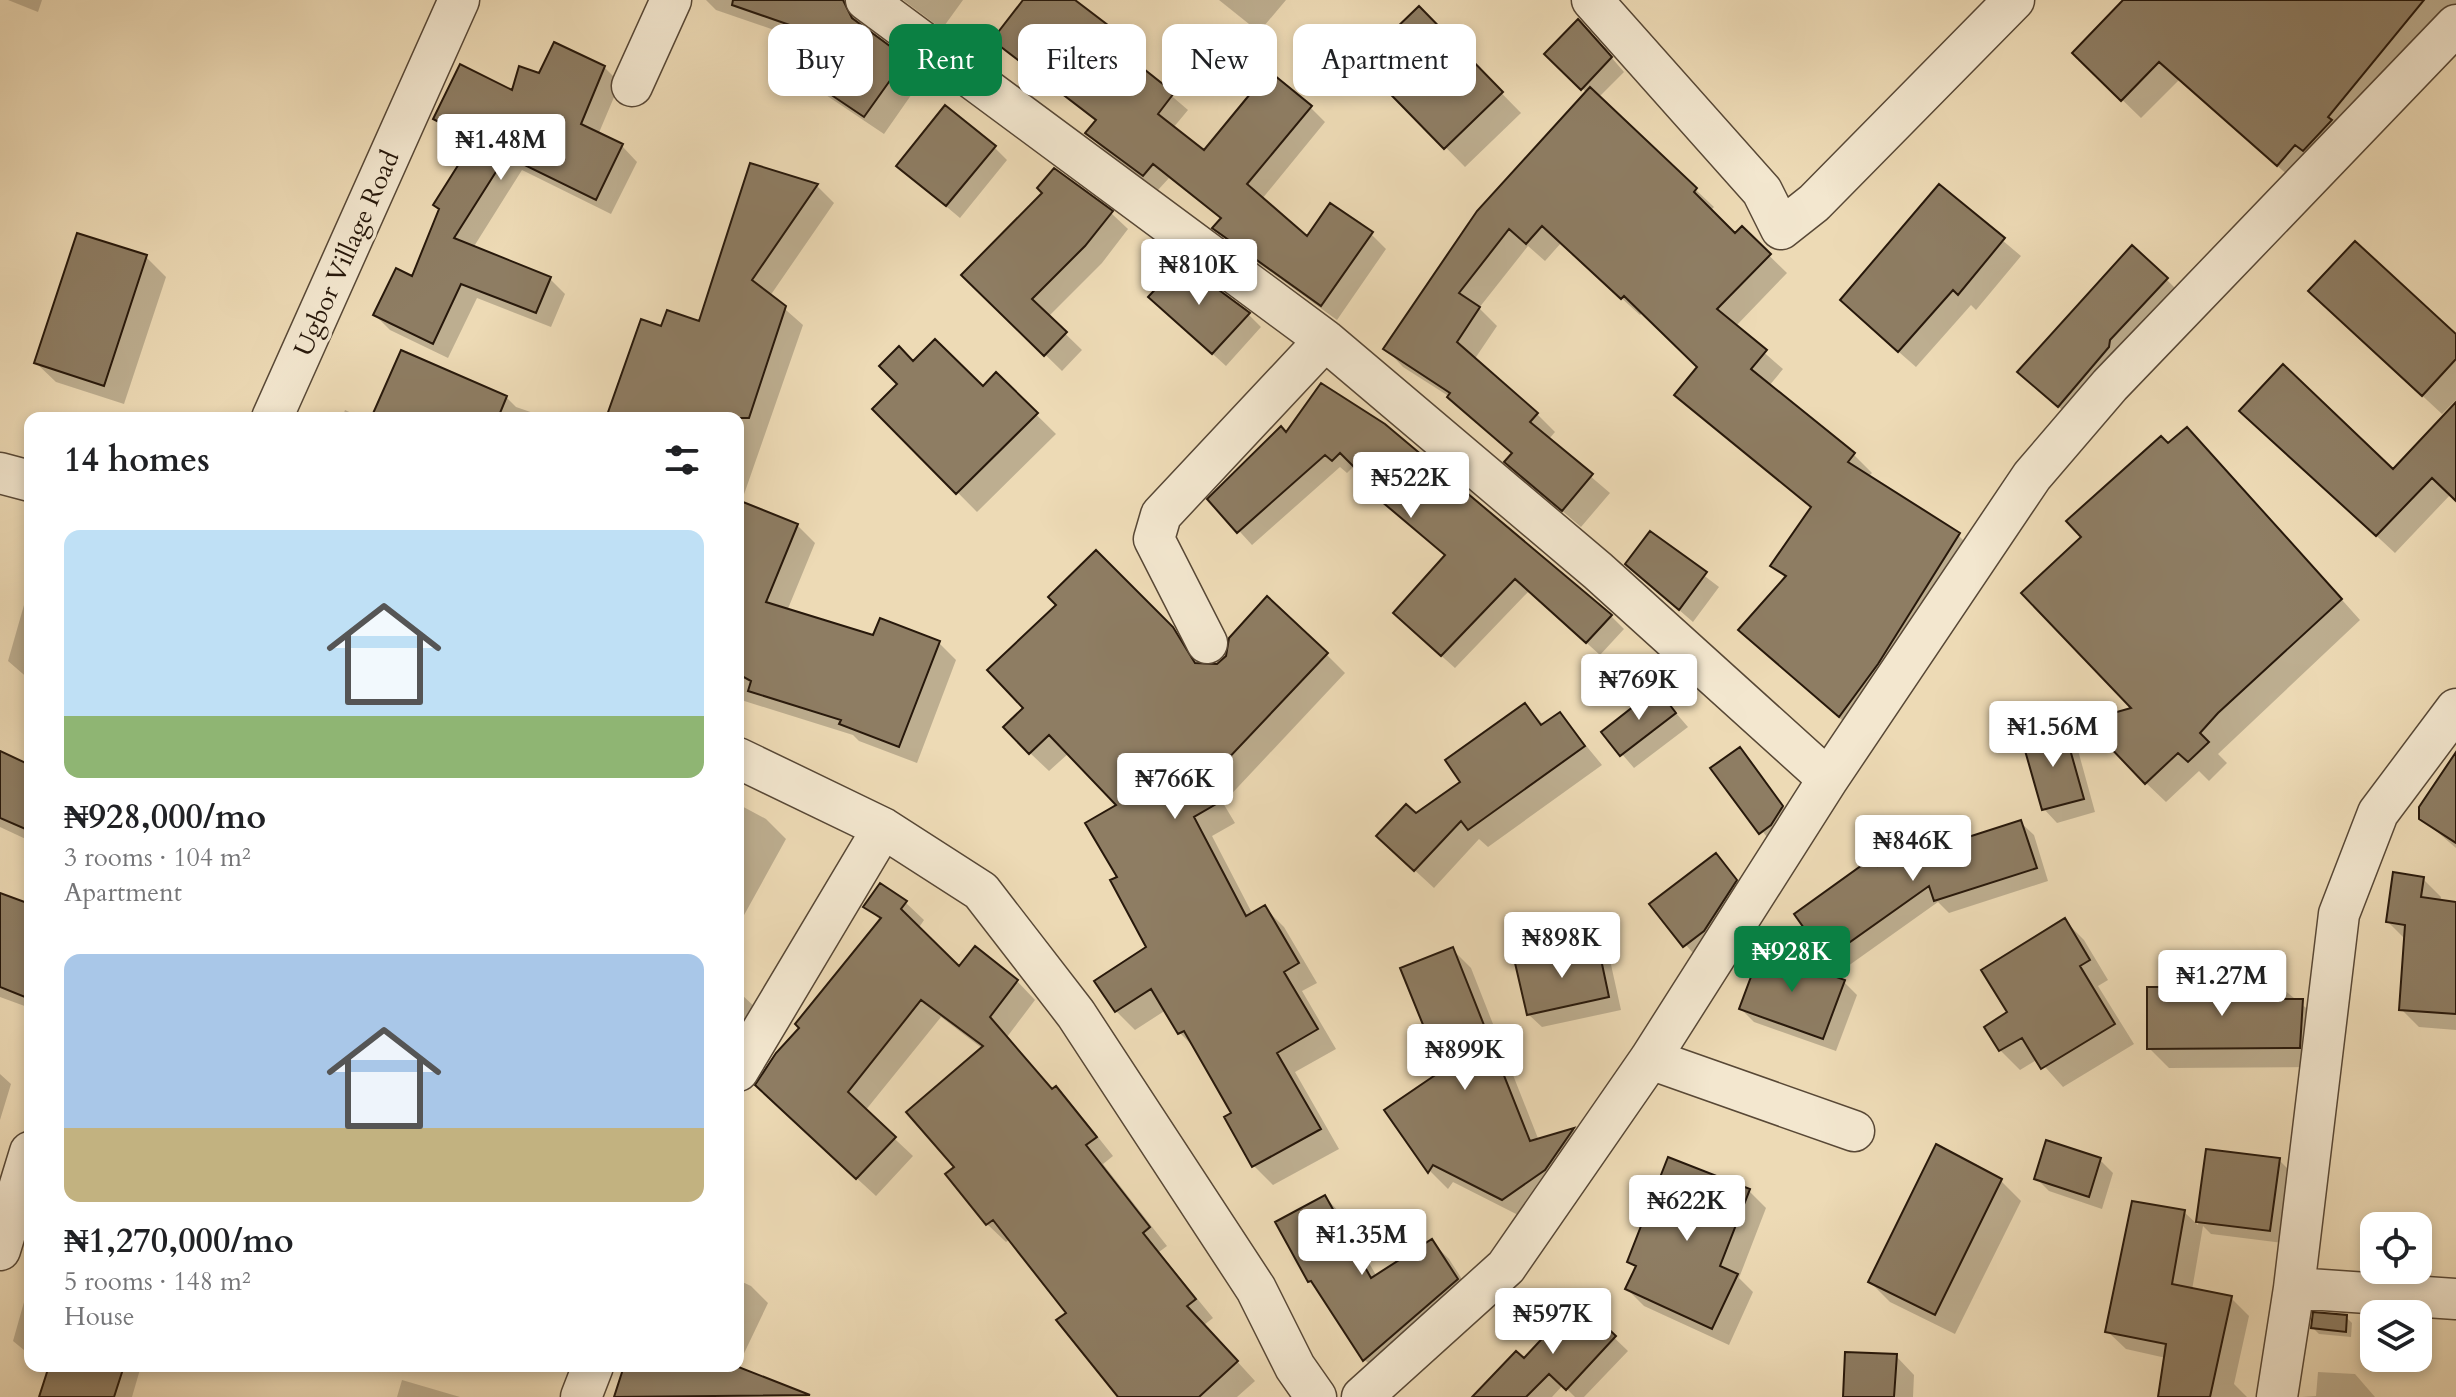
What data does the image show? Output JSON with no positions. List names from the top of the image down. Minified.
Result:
{"streets":{"street":["Ugbor Village Road"]},"page":{"chip":["Buy","Rent","Filters","New","Apartment"],"price":["₦1.48M","₦810K","₦522K","₦769K","₦1.56M","₦766K","₦846K","₦898K","₦928K","₦1.27M","₦899K","₦622K","₦1.35M","₦597K"],"heading":"14 homes","list":[{"name":"₦928,000/mo","note":"3 rooms · 104 m² · Apartment"},{"name":"₦1,270,000/mo","note":"5 rooms · 148 m² · House"}]}}
